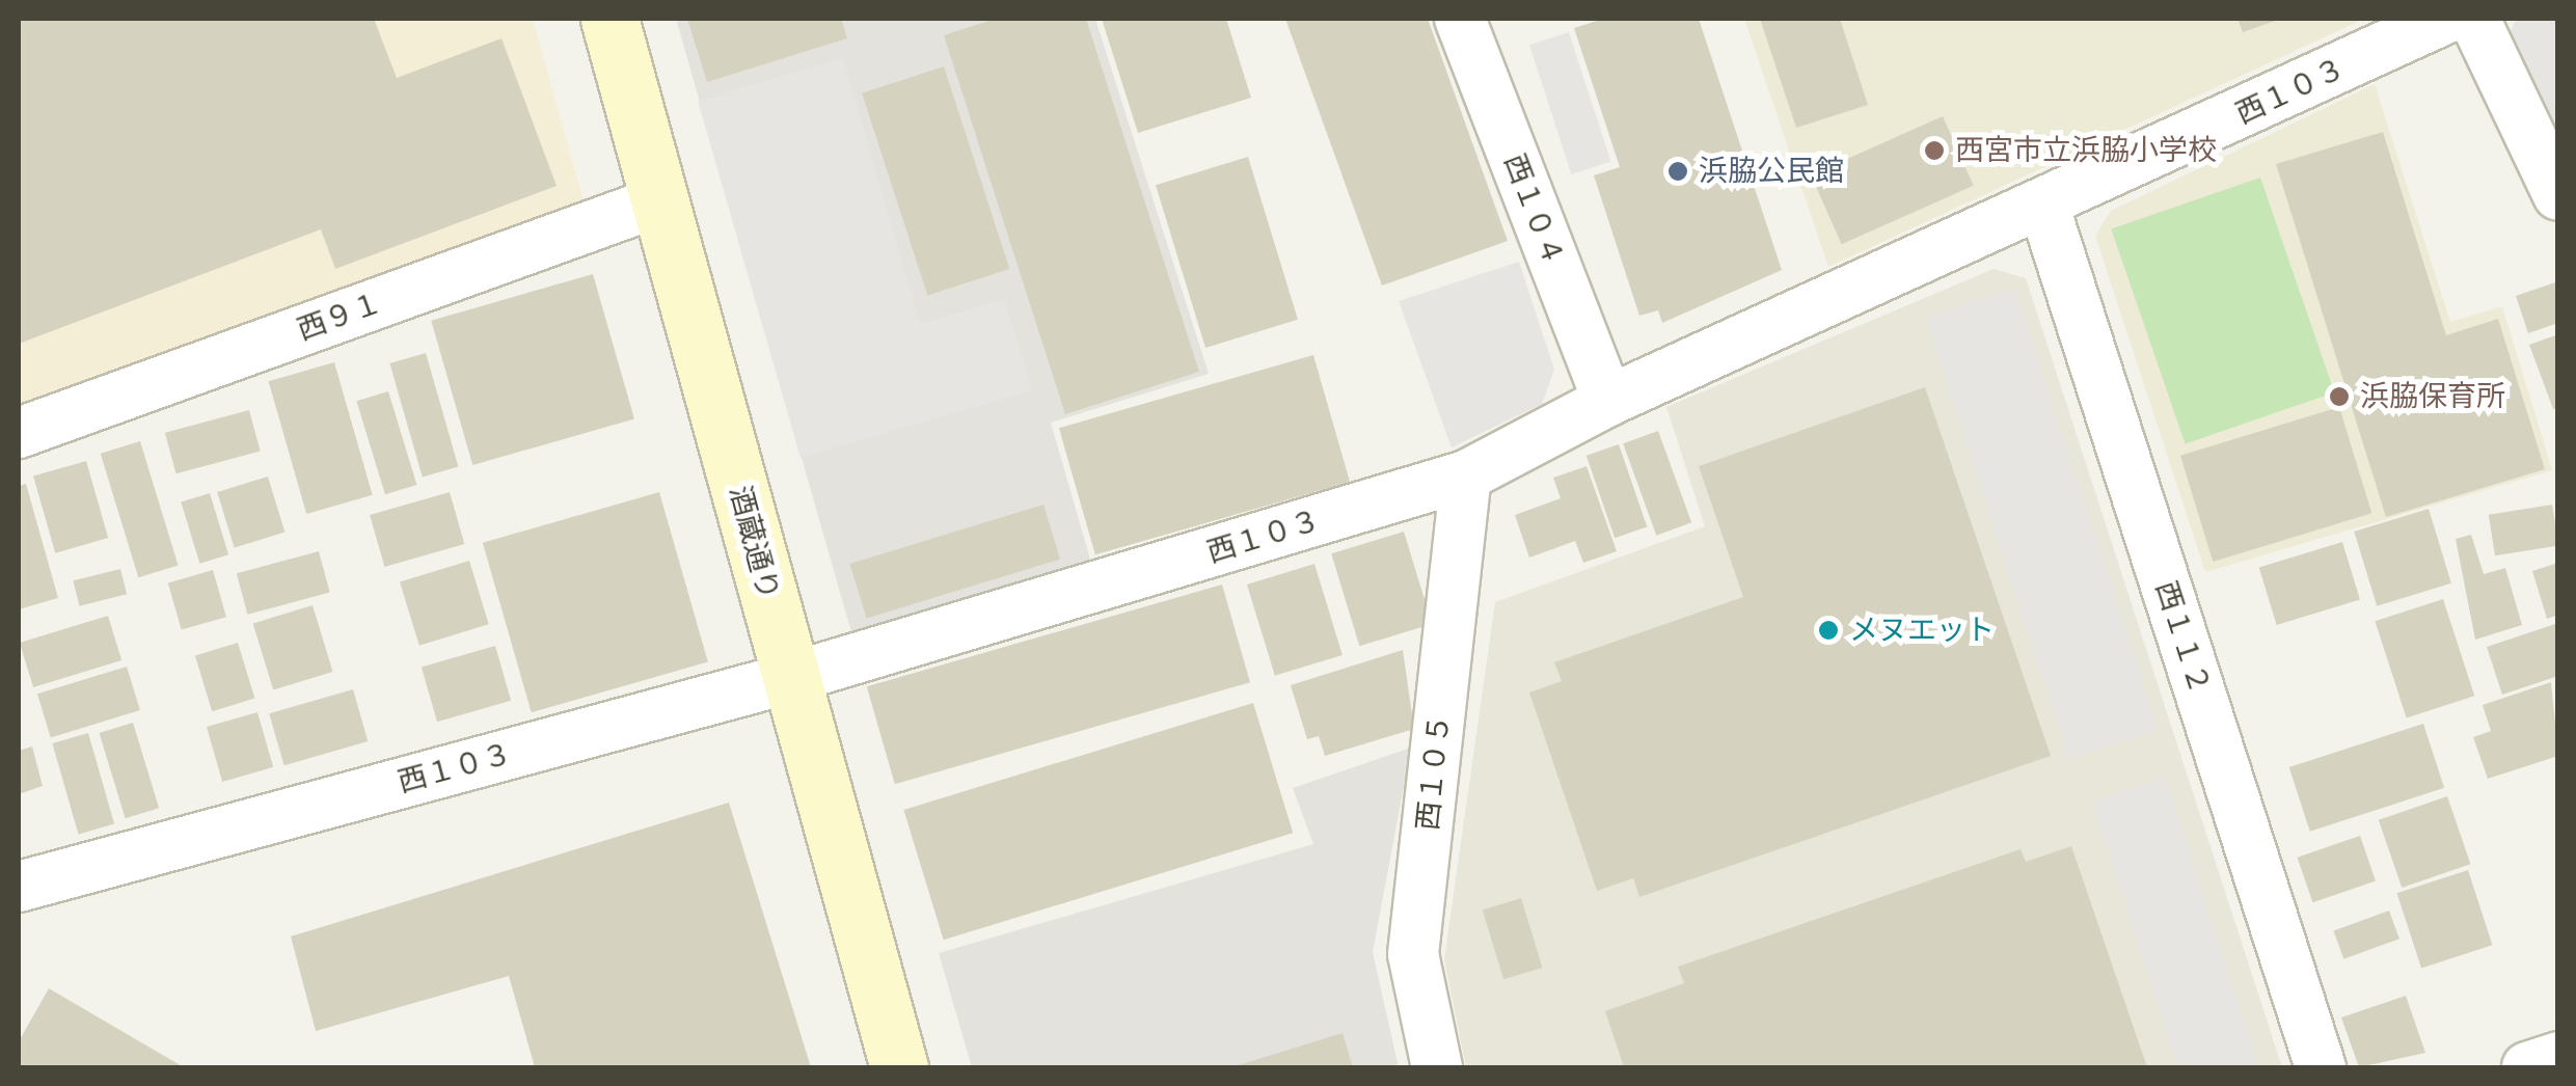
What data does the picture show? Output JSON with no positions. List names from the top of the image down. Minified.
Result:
{"streets":{"street":["西１０３","西１０４","西９１","酒蔵通り","西１１２","西１０５"]},"crossings":[["西１０３","西１０４"],["西１０３","酒蔵通り"],["西１０３","西１１２"],["西１０３","西１０５"],["西９１","酒蔵通り"]],"places":["西宮市立浜脇小学校","浜脇公民館","浜脇保育所","メヌエット"]}
